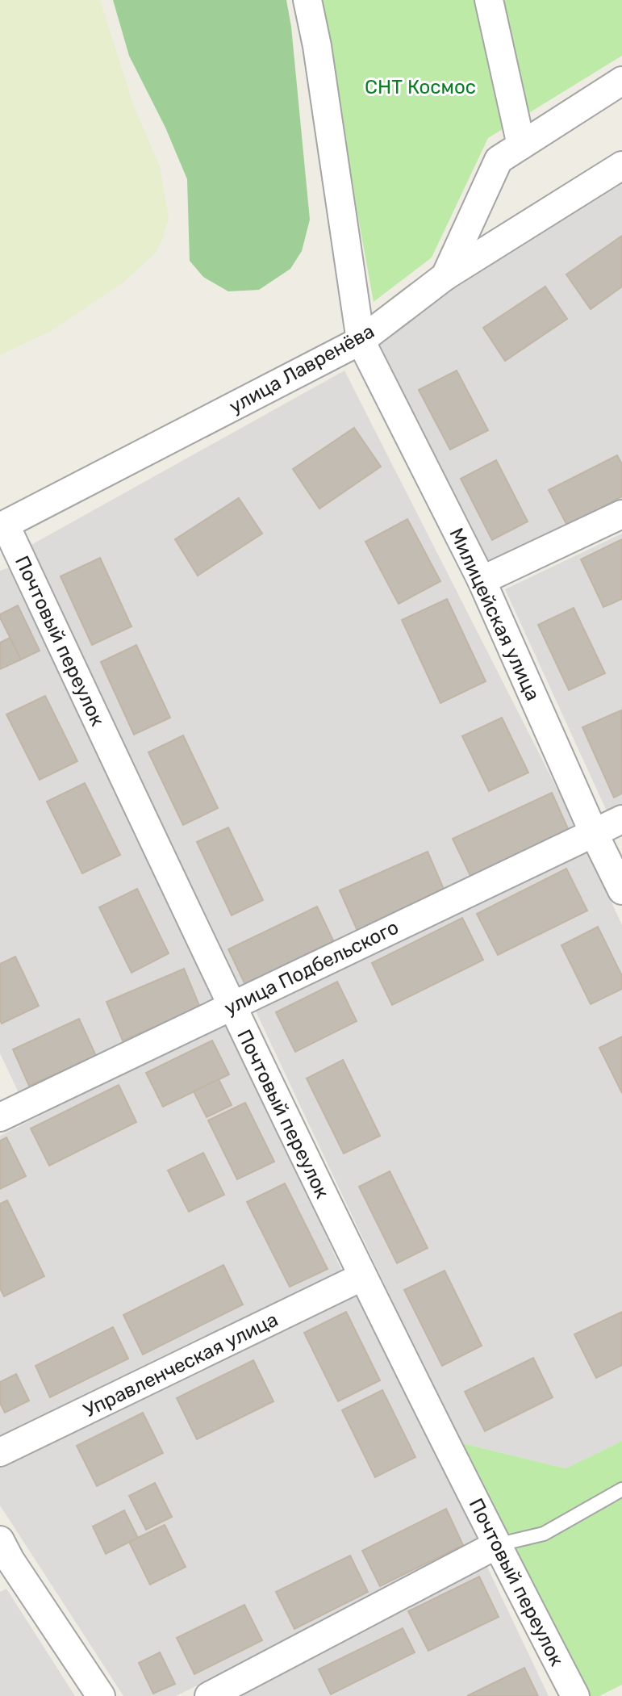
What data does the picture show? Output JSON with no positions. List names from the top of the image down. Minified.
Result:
{"streets":{"street":["улица Лавренёва","Милицейская улица","Почтовый переулок","улица Подбельского","Управленческая улица"]},"crossings":[["улица Лавренёва","Милицейская улица"],["улица Лавренёва","Почтовый переулок"],["Милицейская улица","улица Подбельского"],["Почтовый переулок","улица Подбельского"],["Почтовый переулок","Управленческая улица"]],"parks":["СНТ Космос"]}
